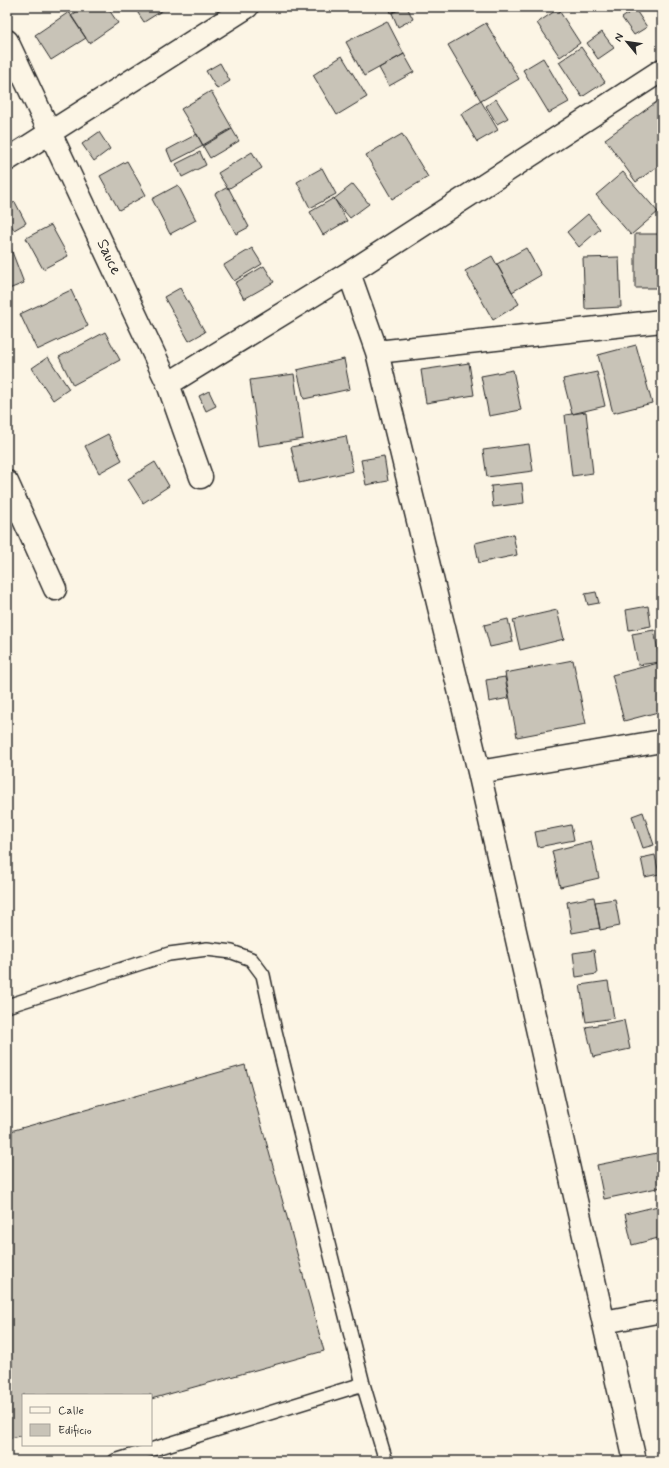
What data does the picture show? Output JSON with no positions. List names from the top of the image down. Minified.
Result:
{"streets":{"street":["Sauce"]},"legend":["Calle","Edificio"],"north":"top left"}
